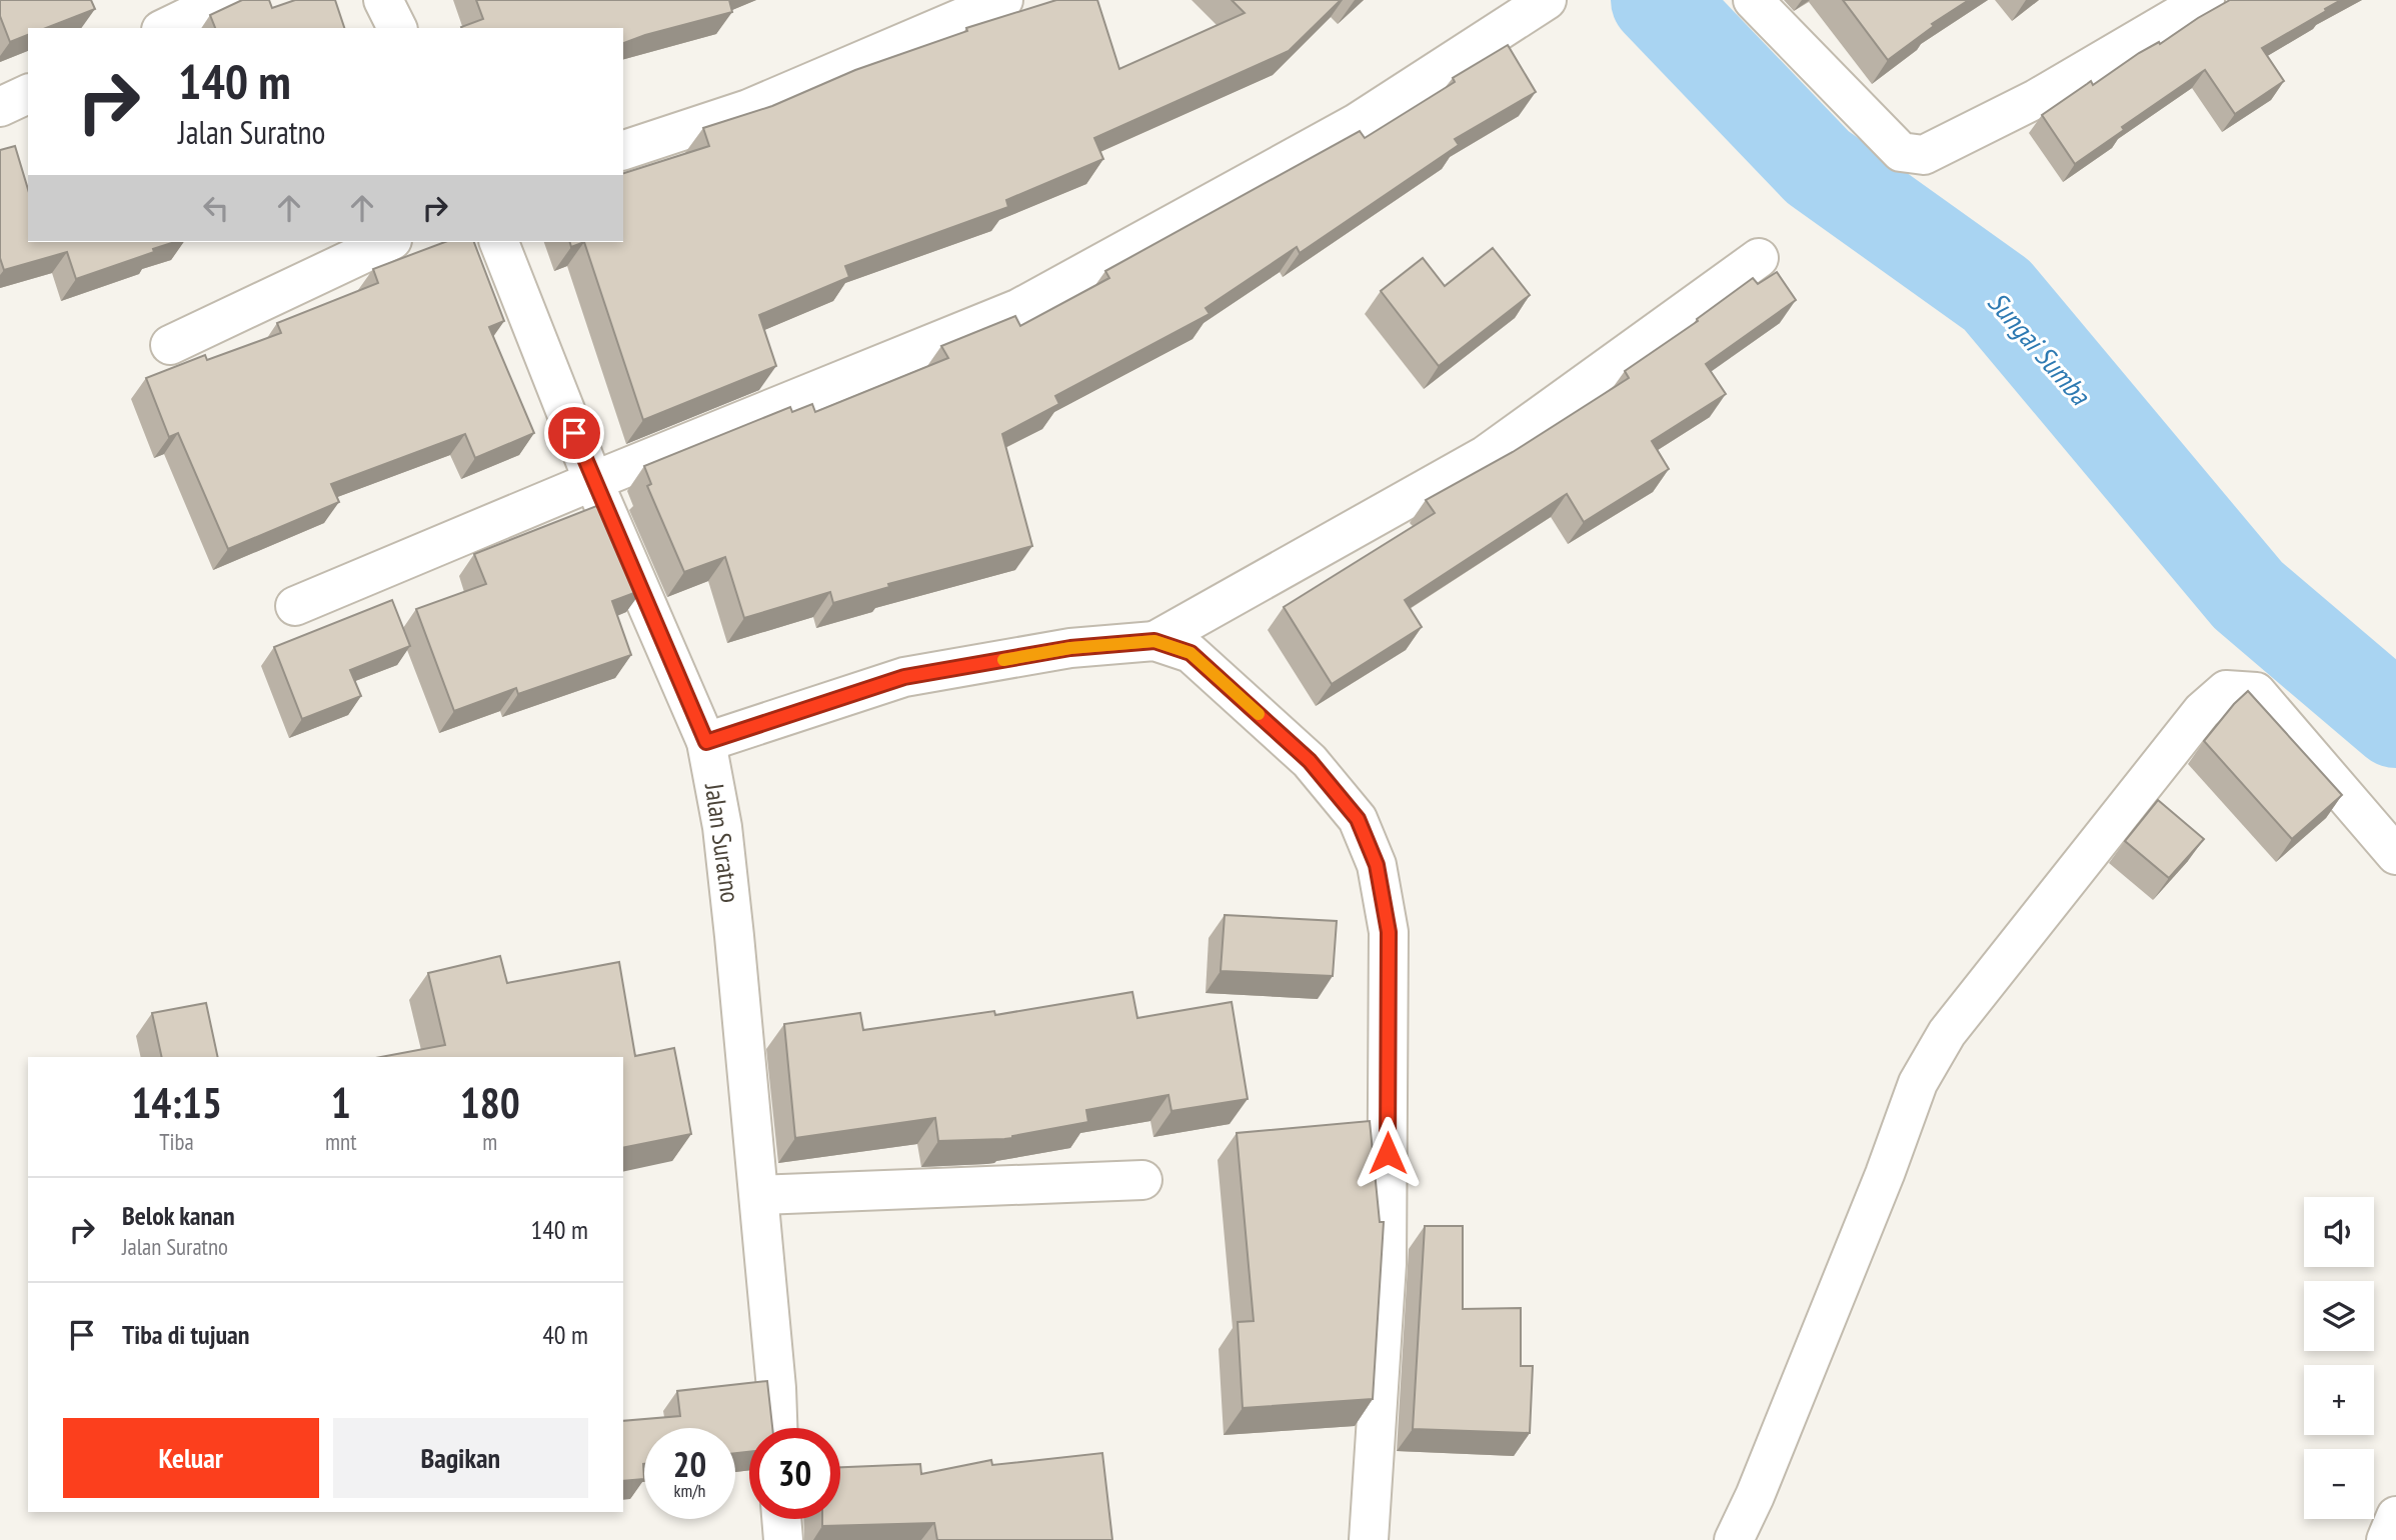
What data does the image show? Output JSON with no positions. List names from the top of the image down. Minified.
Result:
{"streets":{"street":["Jalan Suratno"]},"water":["Sungai Sumba"],"page":{"turn":["140 m","Jalan Suratno"],"eta":["14:15","Tiba","1","mnt","180","m"],"list":[{"name":"Belok kanan","note":"Jalan Suratno","value":"140 m"},{"name":"Tiba di tujuan","value":"40 m"}],"map_buttons":["+","−"],"buttons":["Keluar","Bagikan"],"speed":"20 km/h","limit":"30"}}
